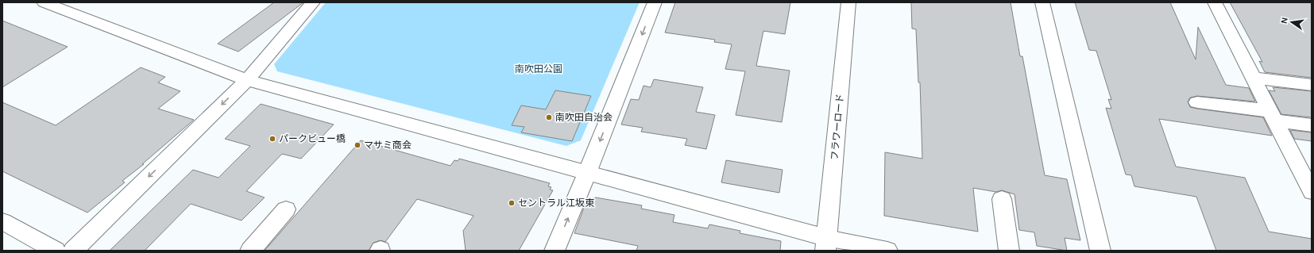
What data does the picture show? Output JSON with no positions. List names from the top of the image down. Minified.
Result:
{"streets":{"street":["フラワーロード"]},"parks":["南吹田公園"],"places":["南吹田自治会","パークビュー橋","マサミ商会","セントラル江坂東"],"north":"left"}
